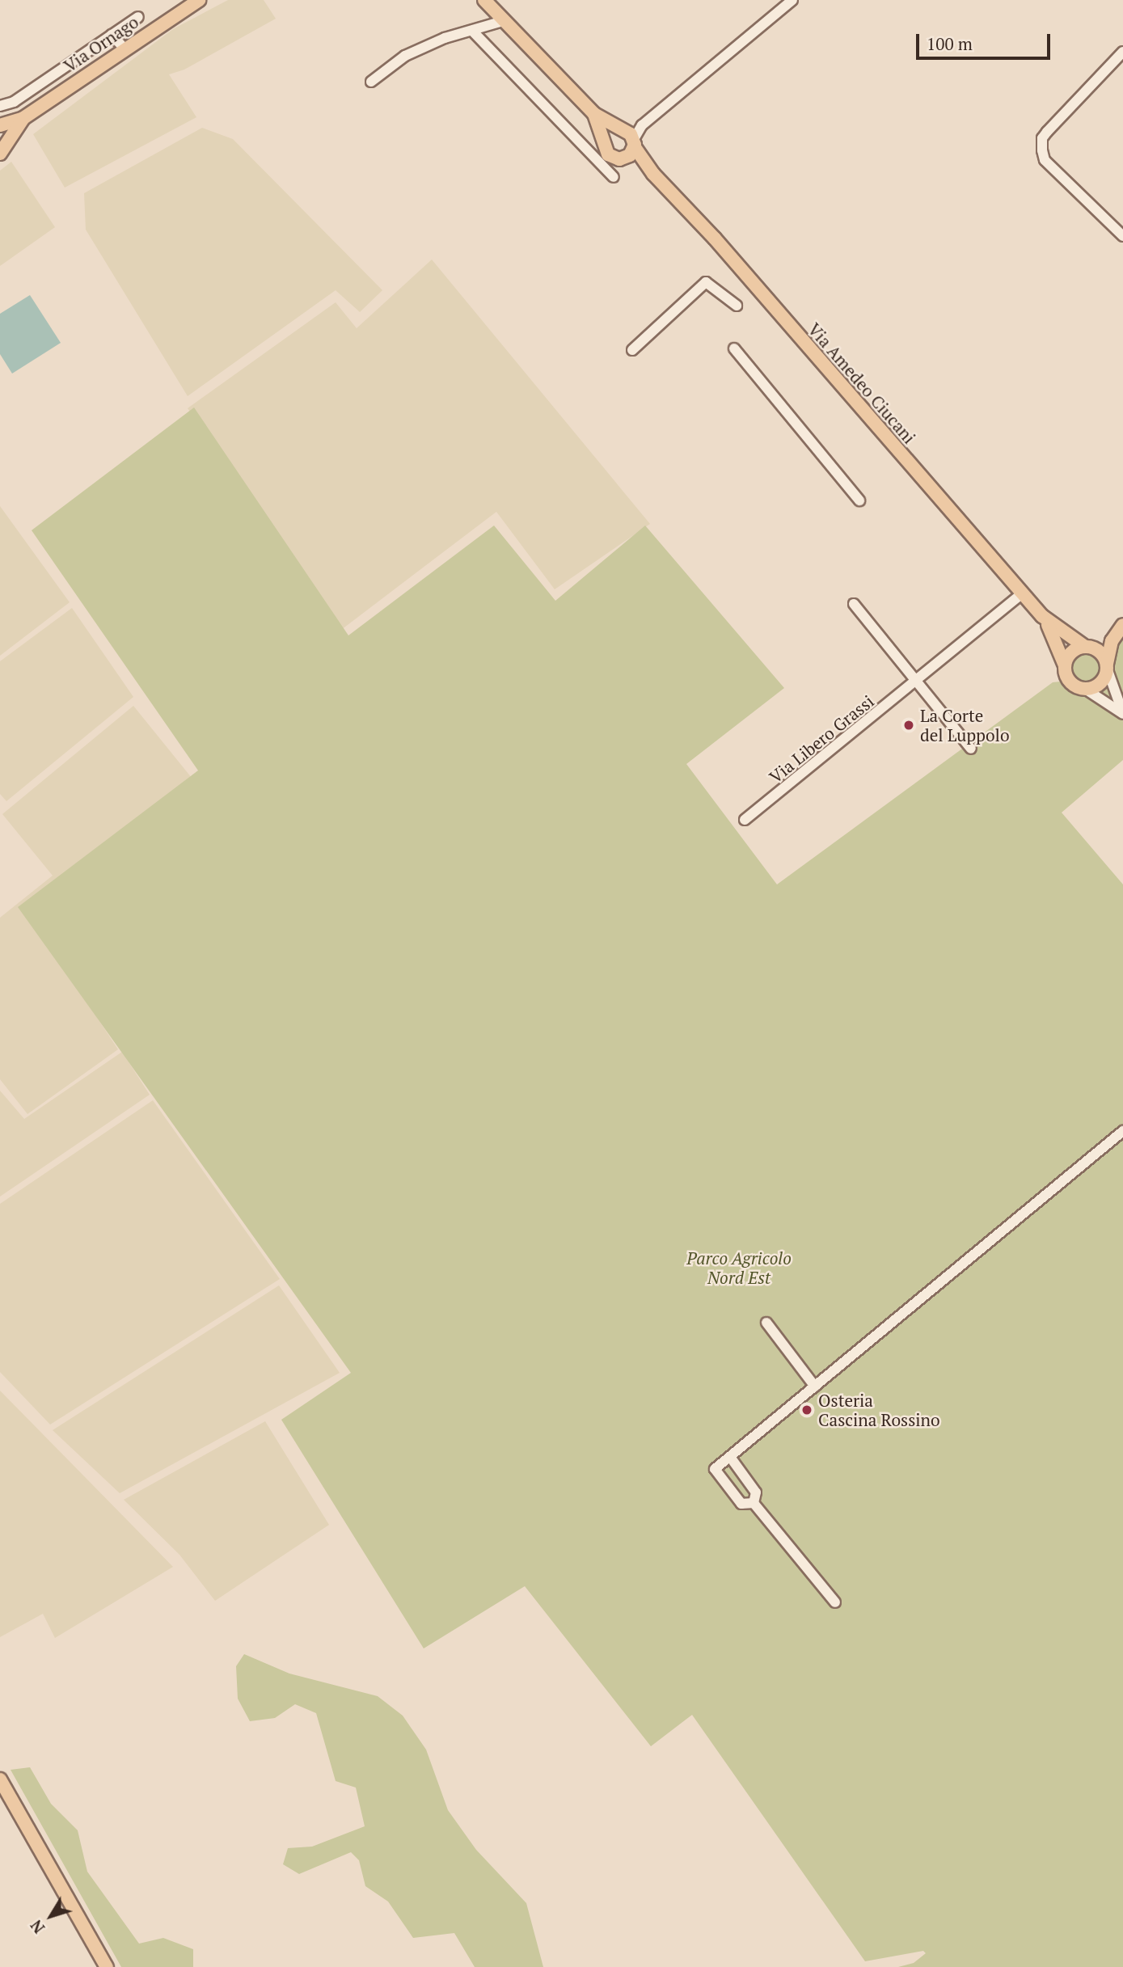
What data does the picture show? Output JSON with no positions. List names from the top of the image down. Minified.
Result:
{"streets":{"main road":["Via Ornago","Via Amedeo Ciucani"],"street":["Via Libero Grassi"]},"crossings":[["Via Amedeo Ciucani","Via Libero Grassi"]],"parks":["Parco Agricolo Nord Est"],"places":["La Corte del Luppolo","Osteria Cascina Rossino"],"scale_bar":"100 m","north":"bottom left"}
